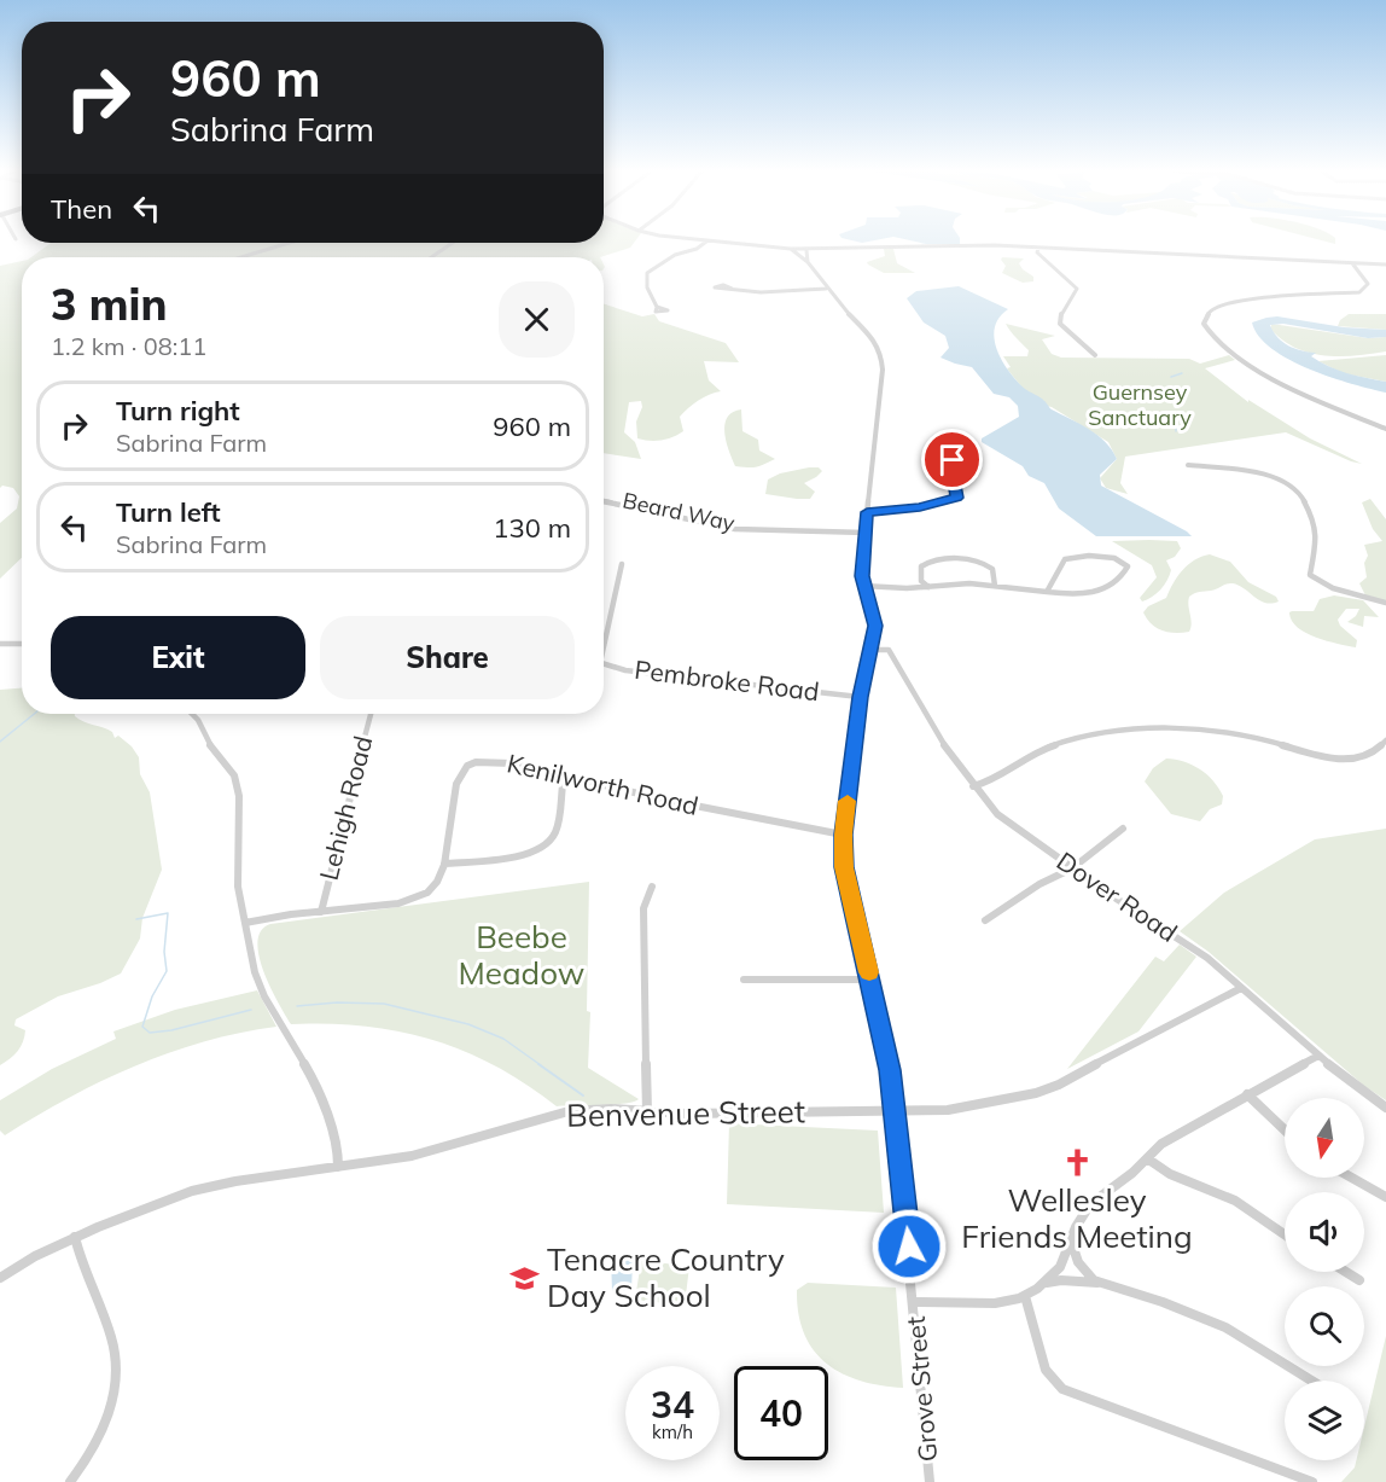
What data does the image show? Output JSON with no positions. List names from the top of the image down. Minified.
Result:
{"streets":{"street":["Beard Way","Pembroke Road","Kenilworth Road","Lehigh Road","Dover Road","Benvenue Street","Grove Street"]},"crossings":[["Beard Way","Grove Street"],["Pembroke Road","Grove Street"],["Kenilworth Road","Lehigh Road"],["Kenilworth Road","Grove Street"],["Dover Road","Benvenue Street"],["Benvenue Street","Grove Street"]],"parks":["Guernsey Sanctuary","Beebe Meadow"],"places":{"church":["Wellesley Friends Meeting"],"school or university":["Tenacre Country Day School"]},"north":"bottom","page":{"turn":["960 m","Sabrina Farm"],"then":"Then","heading":["3 min","1.2 km · 08:11"],"list":[{"name":"Turn right","note":"Sabrina Farm","value":"960 m"},{"name":"Turn left","note":"Sabrina Farm","value":"130 m"}],"buttons":["Exit","Share"],"speed":"34 km/h","limit":"40"}}
